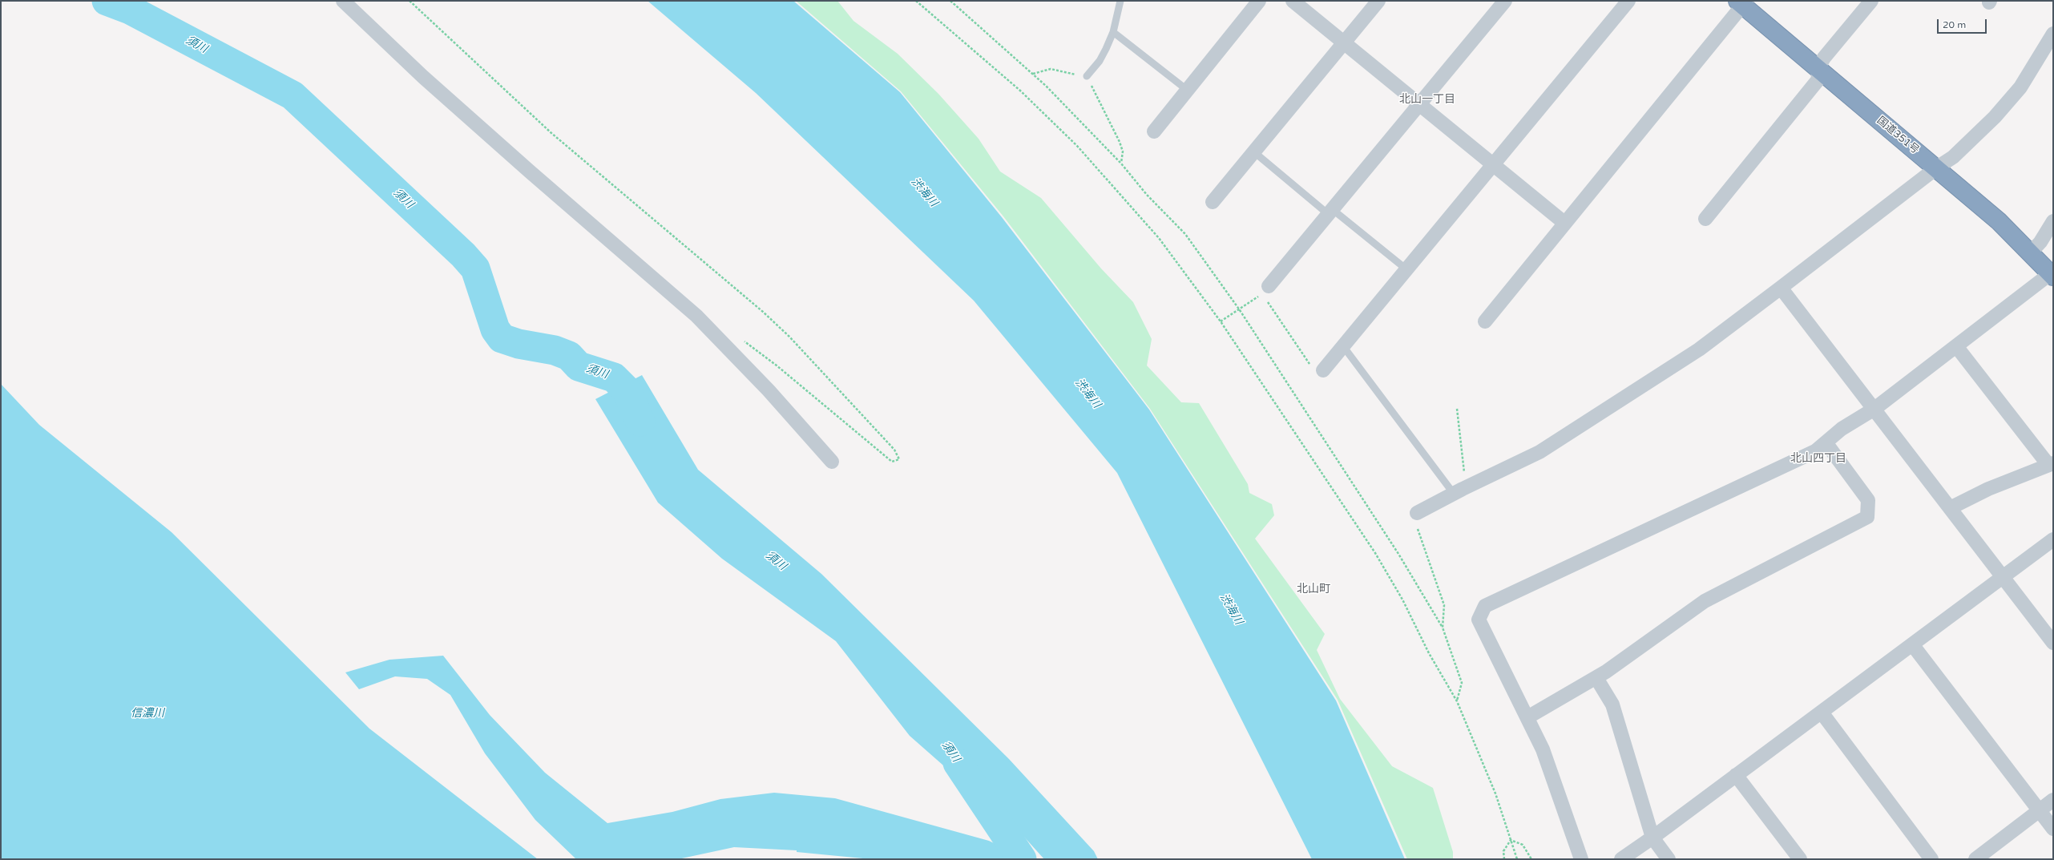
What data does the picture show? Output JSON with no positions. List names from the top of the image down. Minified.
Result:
{"streets":{"highway":["国道351号"]},"districts":["北山一丁目","北山四丁目","北山町"],"water":["須川","渋海川","信濃川"],"scale_bar":"20 m"}
